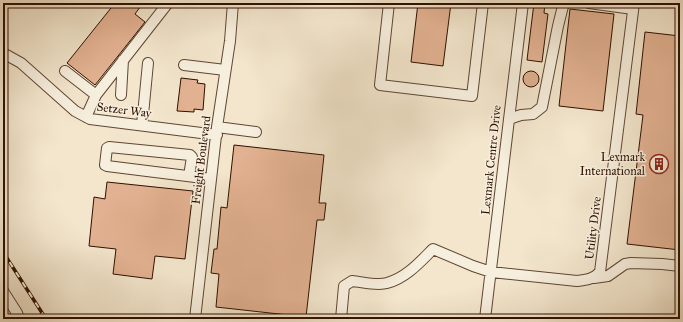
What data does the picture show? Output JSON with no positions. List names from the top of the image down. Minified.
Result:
{"streets":{"lane":["Setzer Way","Freight Boulevard","Lexmark Centre Drive","Utility Drive"]},"crossings":[["Setzer Way","Freight Boulevard"]],"places":{"building":["Lexmark International"]}}
